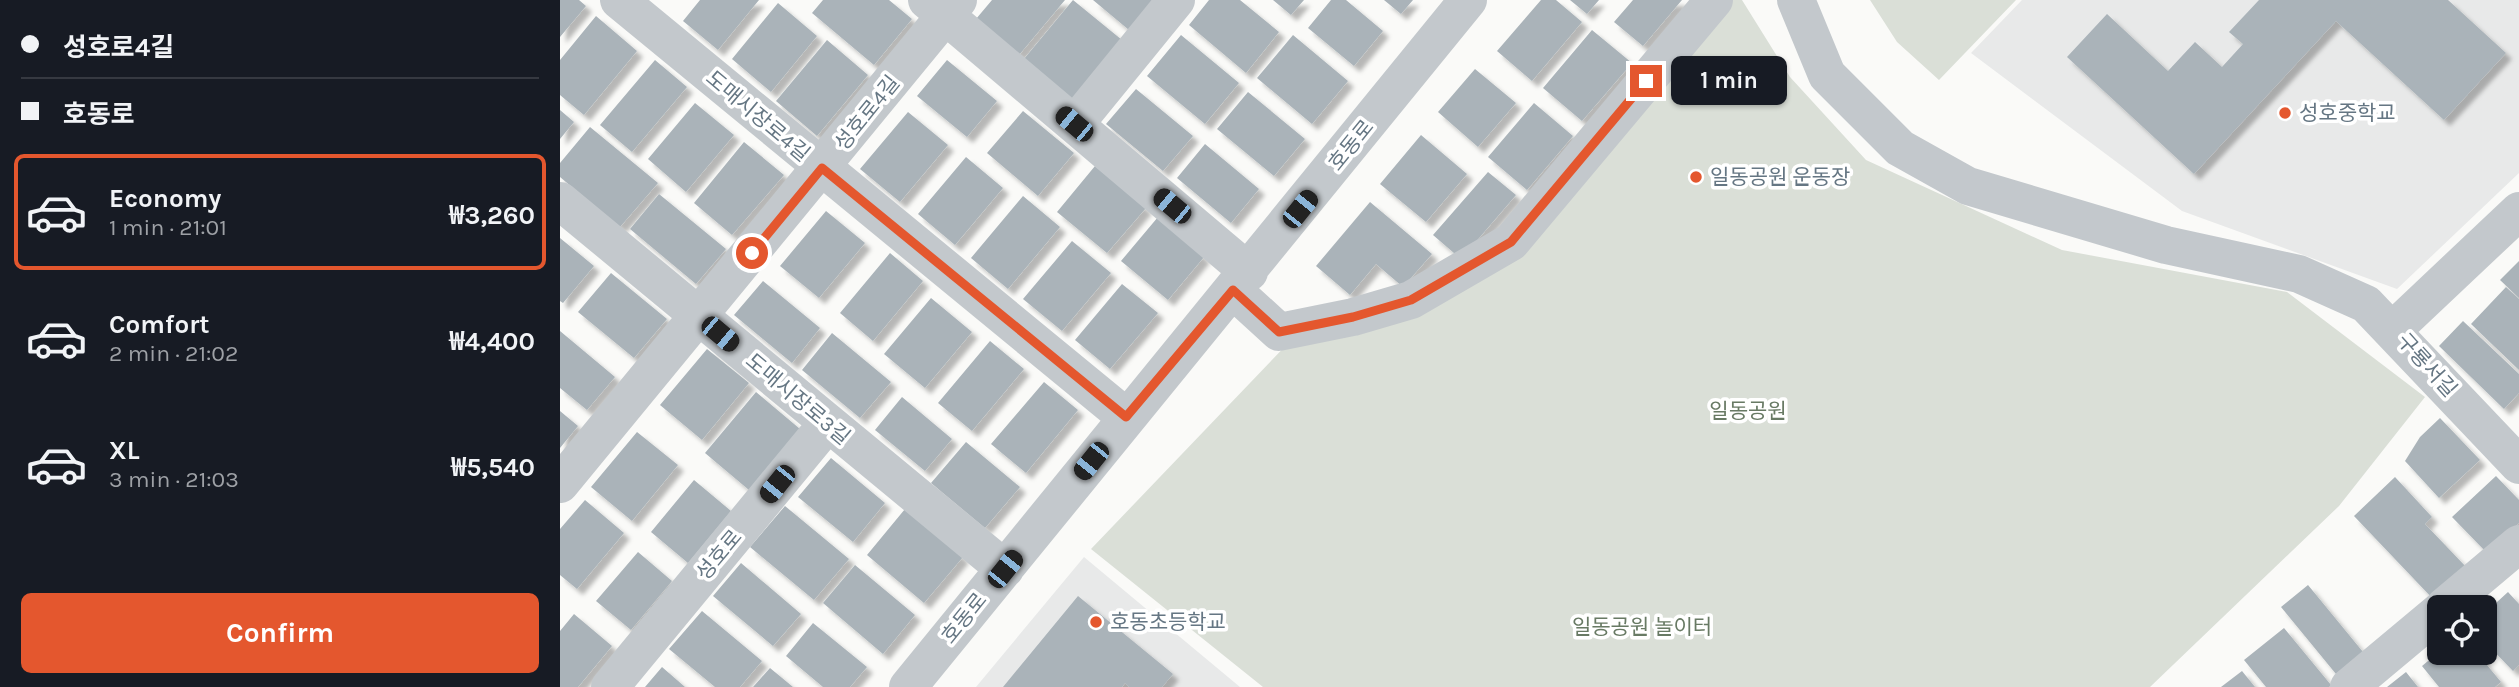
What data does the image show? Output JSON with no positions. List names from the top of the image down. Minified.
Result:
{"streets":{"street":["성호로4길","도매시장로4길","호동로","구룡서길","도매시장로3길","성호로"]},"crossings":[["성호로4길","도매시장로4길"],["성호로4길","도매시장로3길"],["도매시장로4길","호동로"],["호동로","도매시장로3길"],["도매시장로3길","성호로"]],"parks":["일동공원","일동공원 놀이터"],"places":["성호중학교","일동공원 운동장","호동초등학교"],"page":{"banner":["성호로4길","호동로"],"bubble":"1 min","list":[{"name":"Economy","note":"1 min · 21:01","value":"₩3,260"},{"name":"Comfort","note":"2 min · 21:02","value":"₩4,400"},{"name":"XL","note":"3 min · 21:03","value":"₩5,540"}],"buttons":"Confirm"}}
